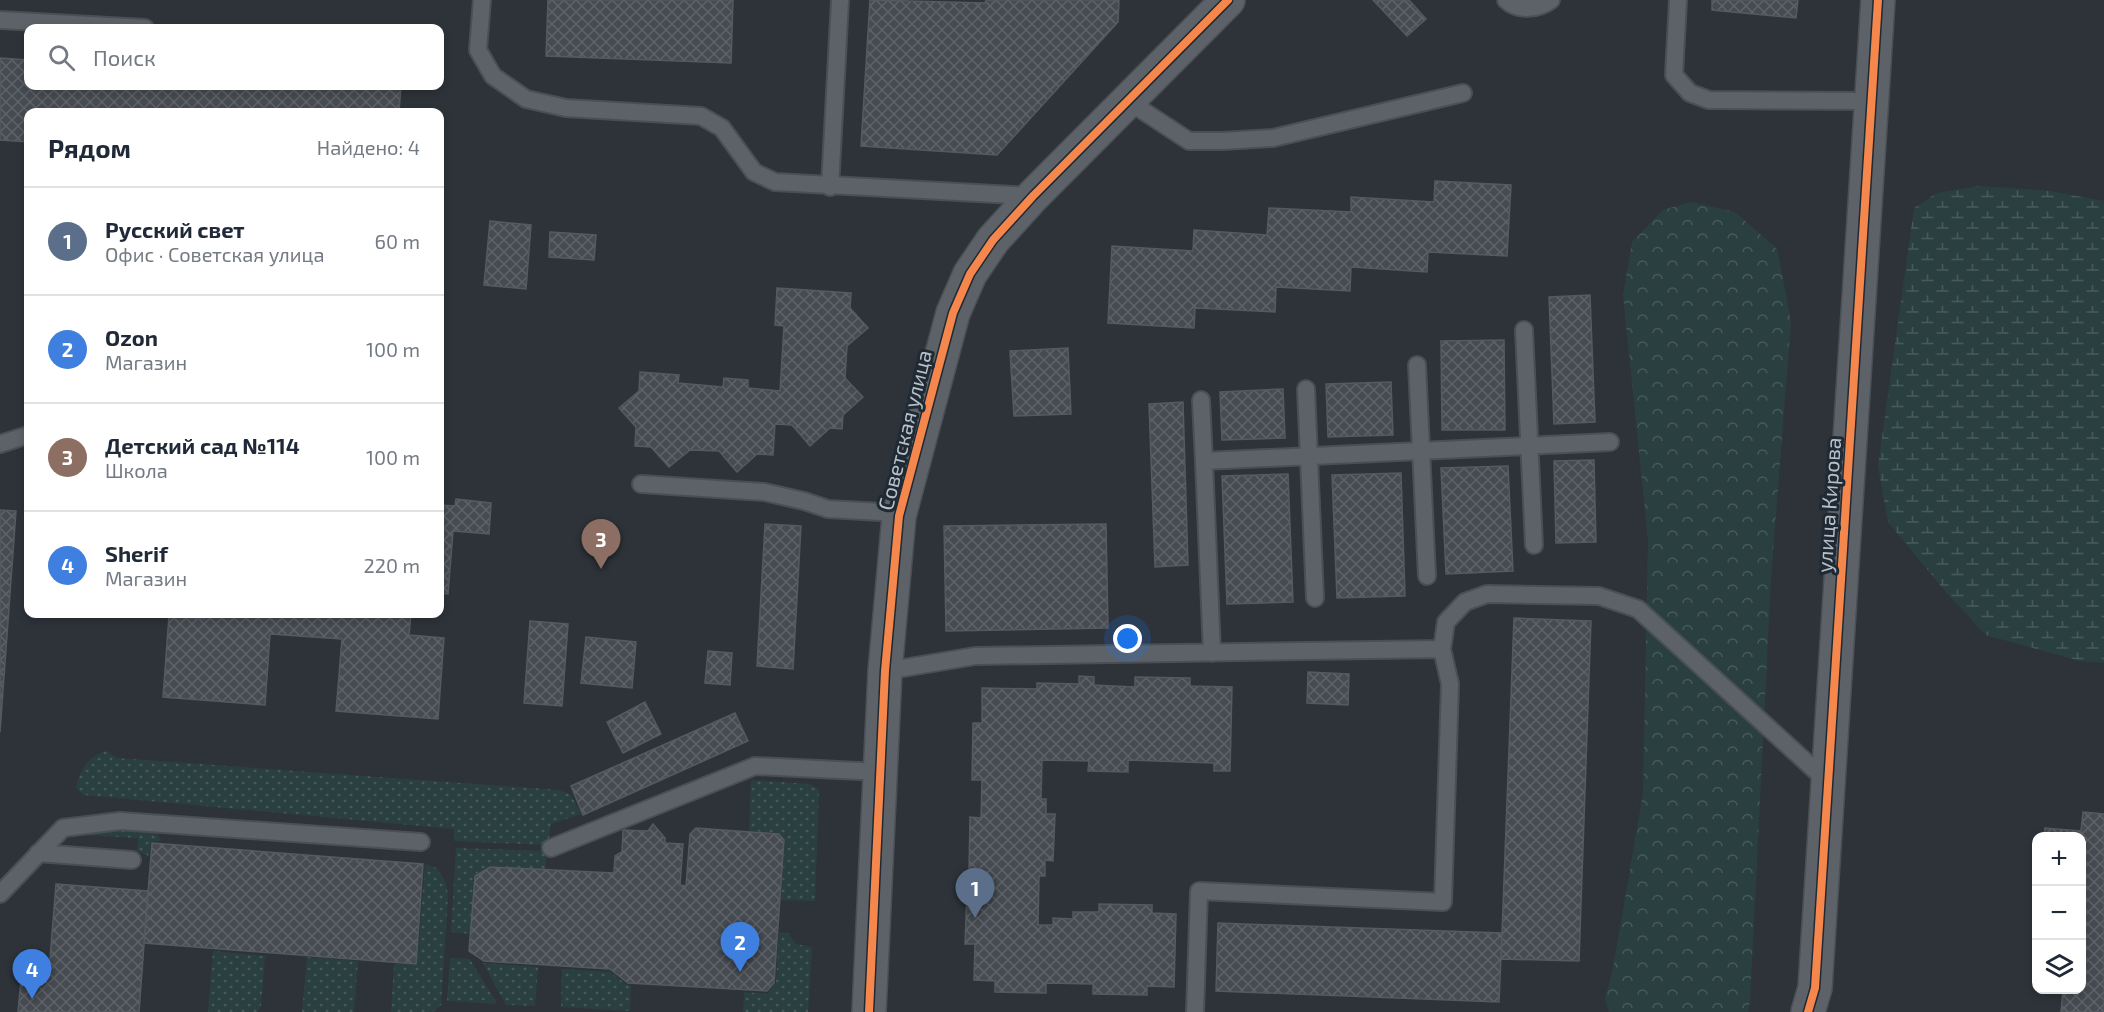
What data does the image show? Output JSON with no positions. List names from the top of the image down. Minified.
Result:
{"streets":{"street":["Советская улица","улица Кирова"]},"page":{"search":"Поиск","heading":["Рядом","Найдено: 4"],"list":[{"mark":"1","name":"Русский свет","note":"Офис · Советская улица","value":"60 m"},{"mark":"2","name":"Ozon","note":"Магазин","value":"100 m"},{"mark":"3","name":"Детский сад №114","note":"Школа","value":"100 m"},{"mark":"4","name":"Sherif","note":"Магазин","value":"220 m"}],"pins":["3","1","2","4"],"map_buttons":["+","−"]}}
